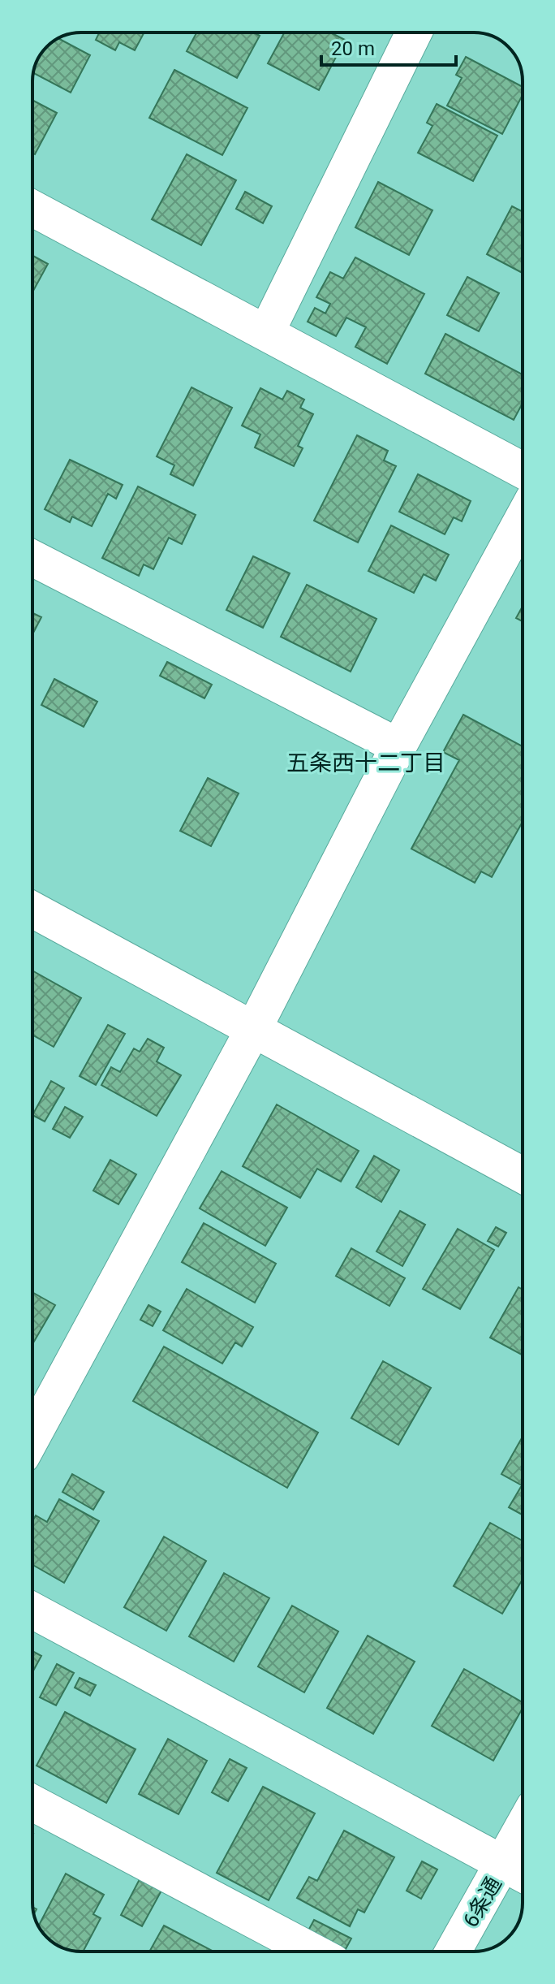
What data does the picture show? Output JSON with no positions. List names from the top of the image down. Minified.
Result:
{"streets":{"street":["6条通"]},"districts":["五条西十二丁目"],"scale_bar":"20 m"}
